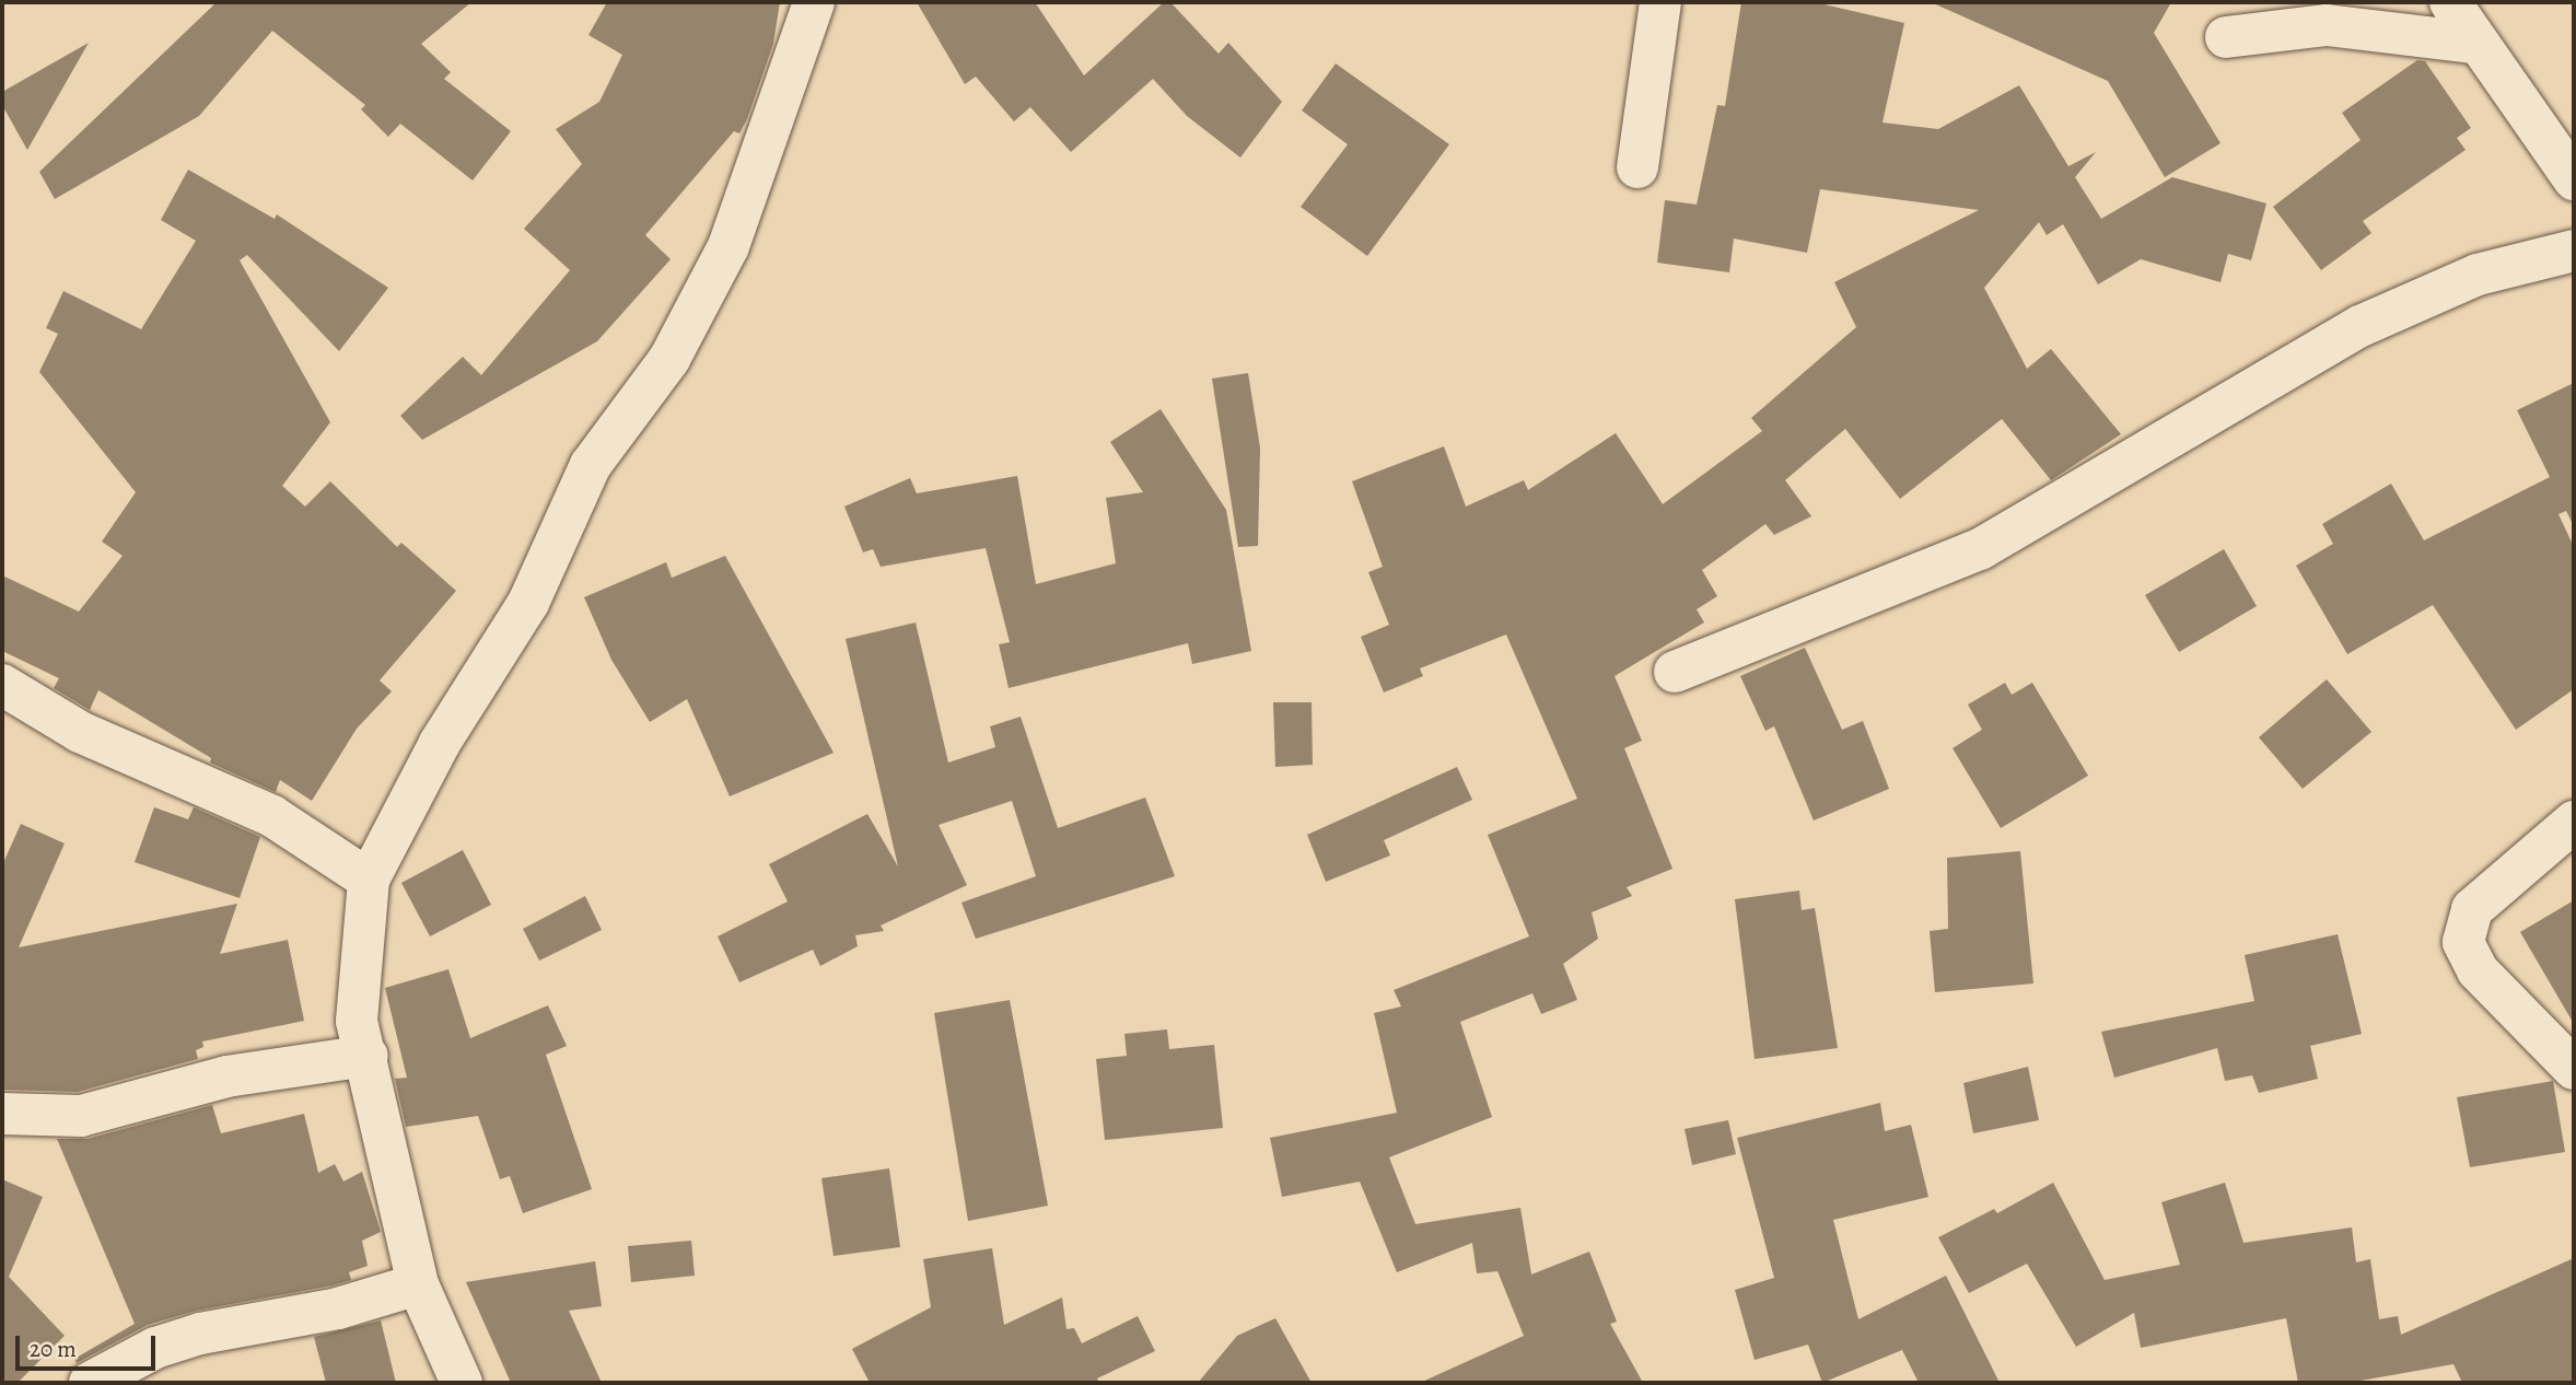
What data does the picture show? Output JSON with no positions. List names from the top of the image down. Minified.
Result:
{"scale_bar":"20 m"}
